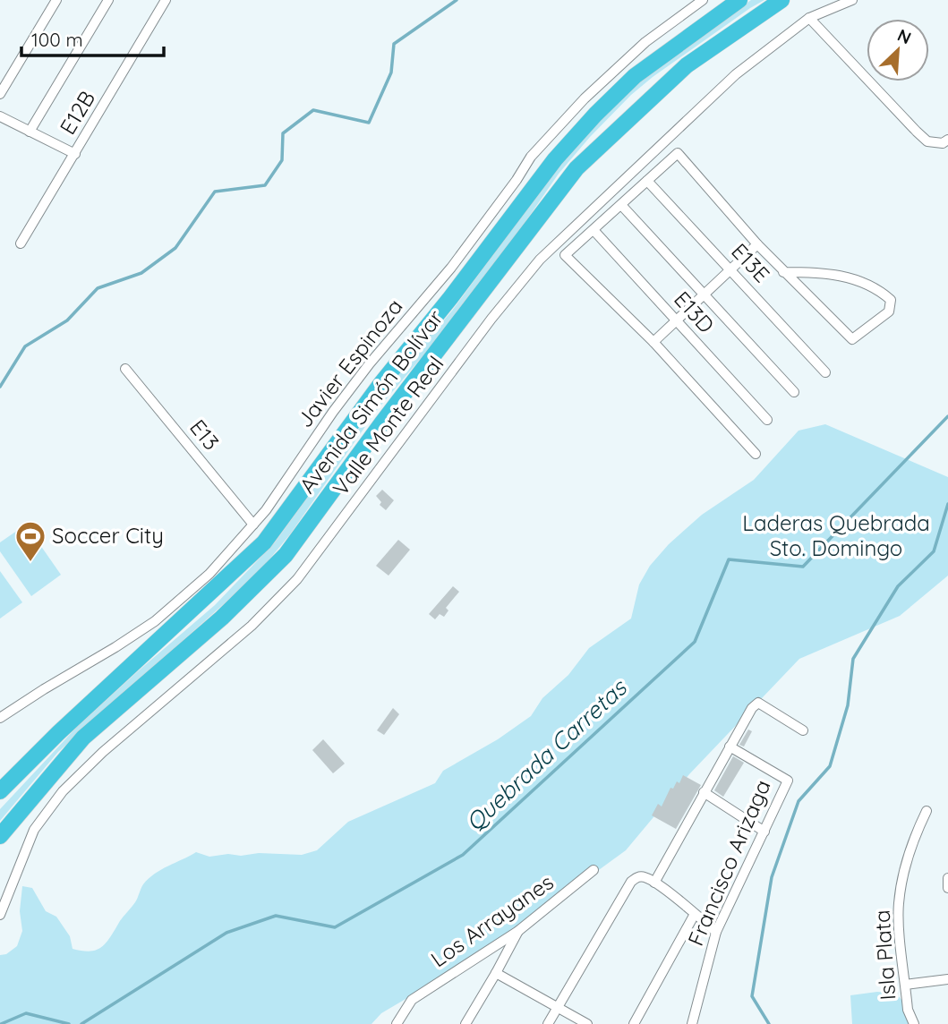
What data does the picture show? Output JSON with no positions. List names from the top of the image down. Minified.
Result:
{"streets":{"highway":["Avenida Simón Bolívar"],"street":["E12B","E13E","E13D","Javier Espinoza","Valle Monte Real","E13","Francisco Arizaga","Los Arrayanes","Isla Plata"]},"crossings":[["Javier Espinoza","E13"]],"water":["Quebrada Carretas"],"parks":["Laderas Quebrada Sto. Domingo"],"places":{"sports":["Soccer City"]},"scale_bar":"100 m","north":"top right"}
